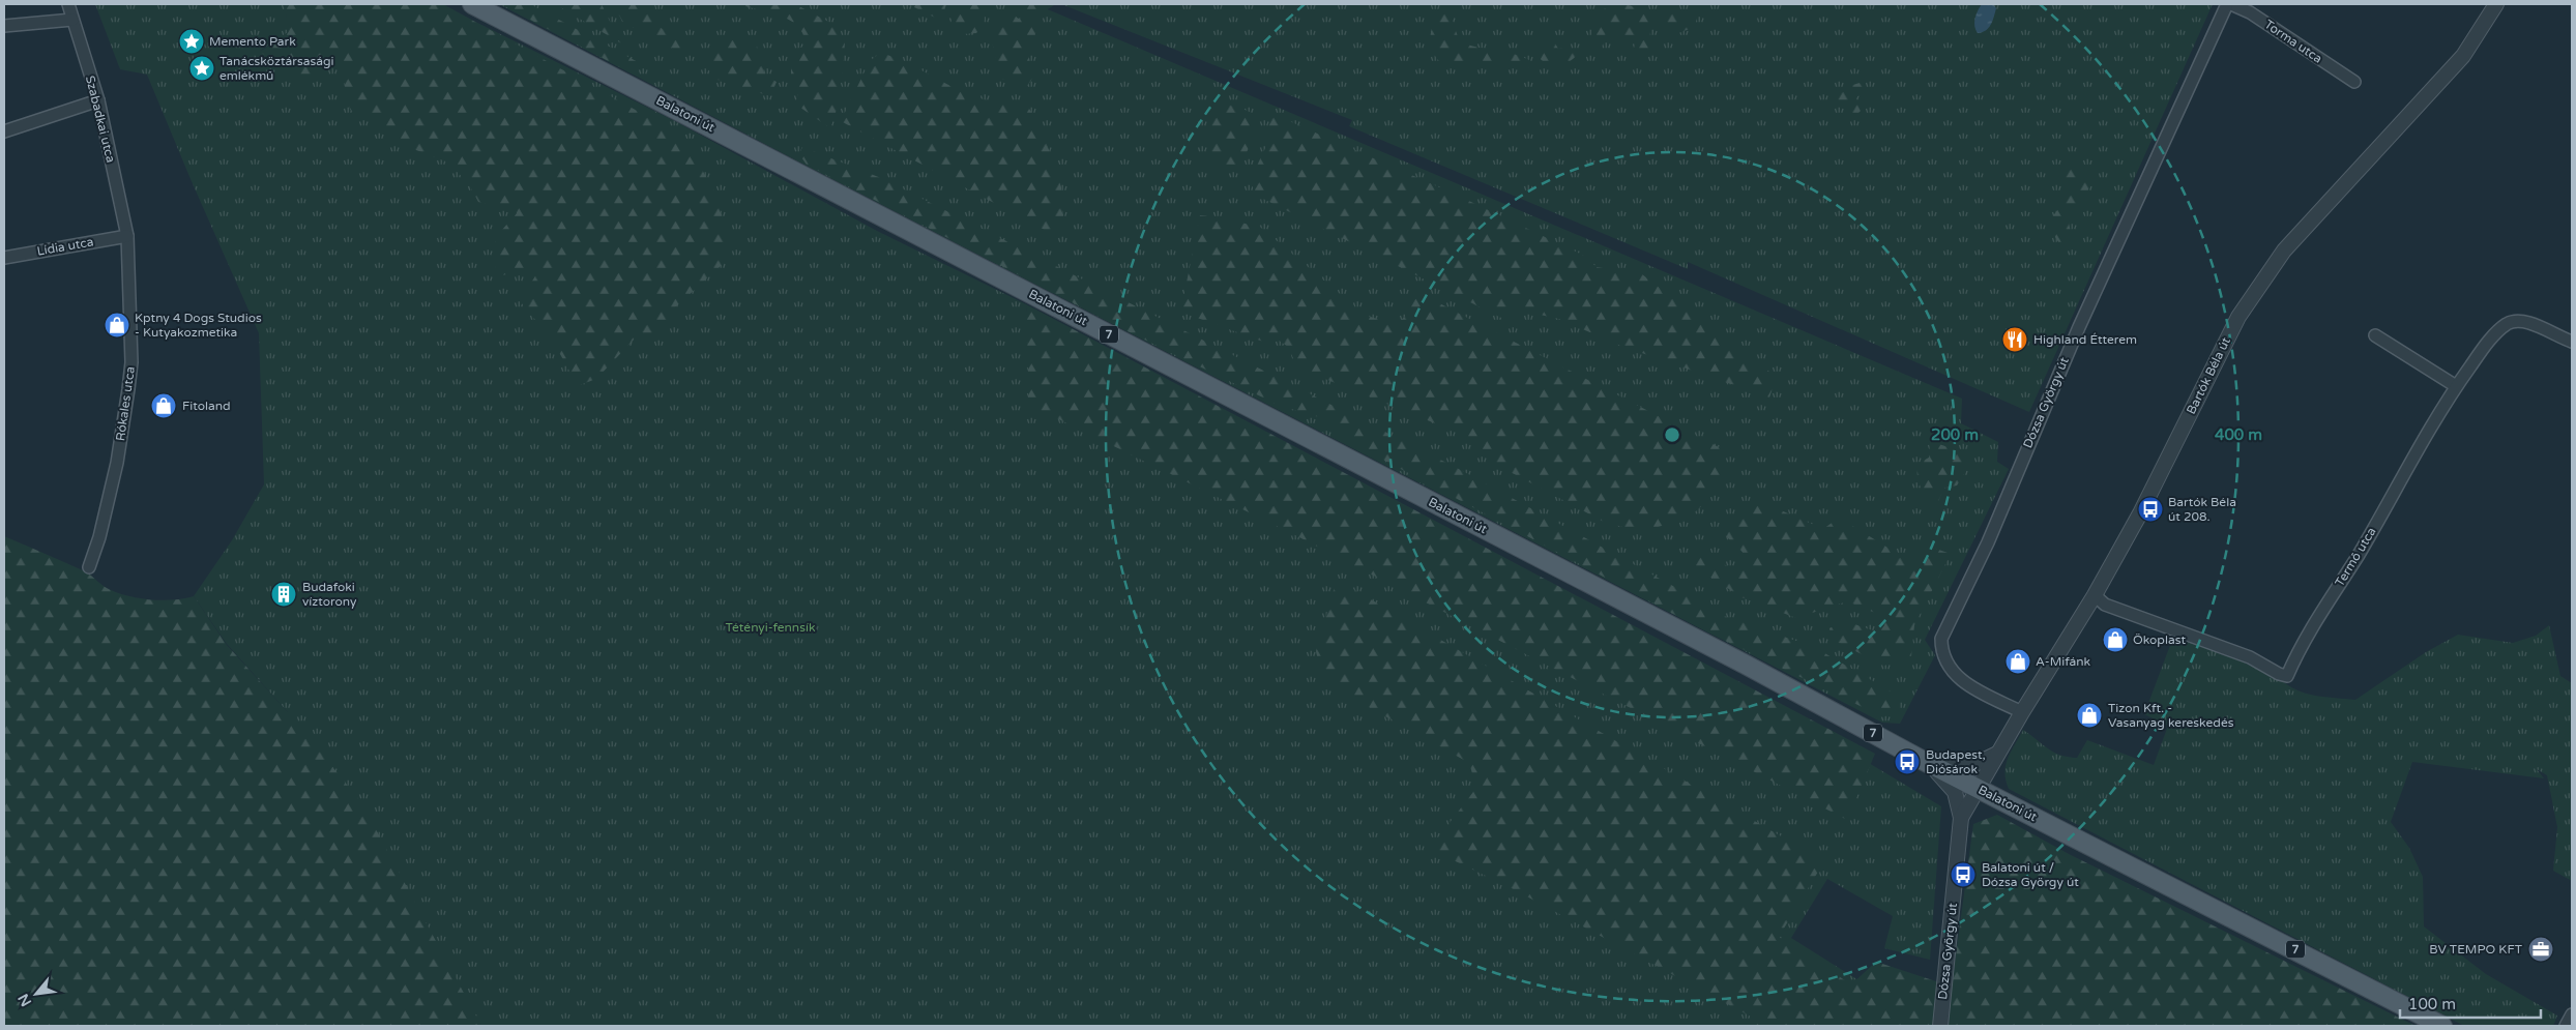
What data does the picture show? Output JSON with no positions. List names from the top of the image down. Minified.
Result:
{"streets":{"main road":["Balatoni út","7"],"street":["Torma utca","Szabadkai utca","Lídia utca","Bartók Béla út","Dózsa György út","Rókales utca","Termő utca"]},"crossings":[["Balatoni út","Bartók Béla út"],["Balatoni út","Dózsa György út"],["Szabadkai utca","Lídia utca"],["Szabadkai utca","Rókales utca"],["Lídia utca","Rókales utca"],["Bartók Béla út","Dózsa György út"],["Bartók Béla út","Termő utca"]],"parks":["Tétényi-fennsík"],"places":{"place":["Memento Park","Tanácsköztársasági emlékmű"],"shop":["Kptny 4 Dogs Studios - Kutyakozmetika","Fitoland","Ökoplast","A-Mifánk","Tizon Kft. - Vasanyag kereskedés"],"restaurant":["Highland Étterem"],"bus stop":["Bartók Béla út 208.","Budapest, Diósárok","Balatoni út / Dózsa György út"],"building":["Budafoki víztorony"],"office":["BV TEMPO KFT"]},"scale_bar":"100 m","north":"bottom left","rings":["200 m","400 m"]}
